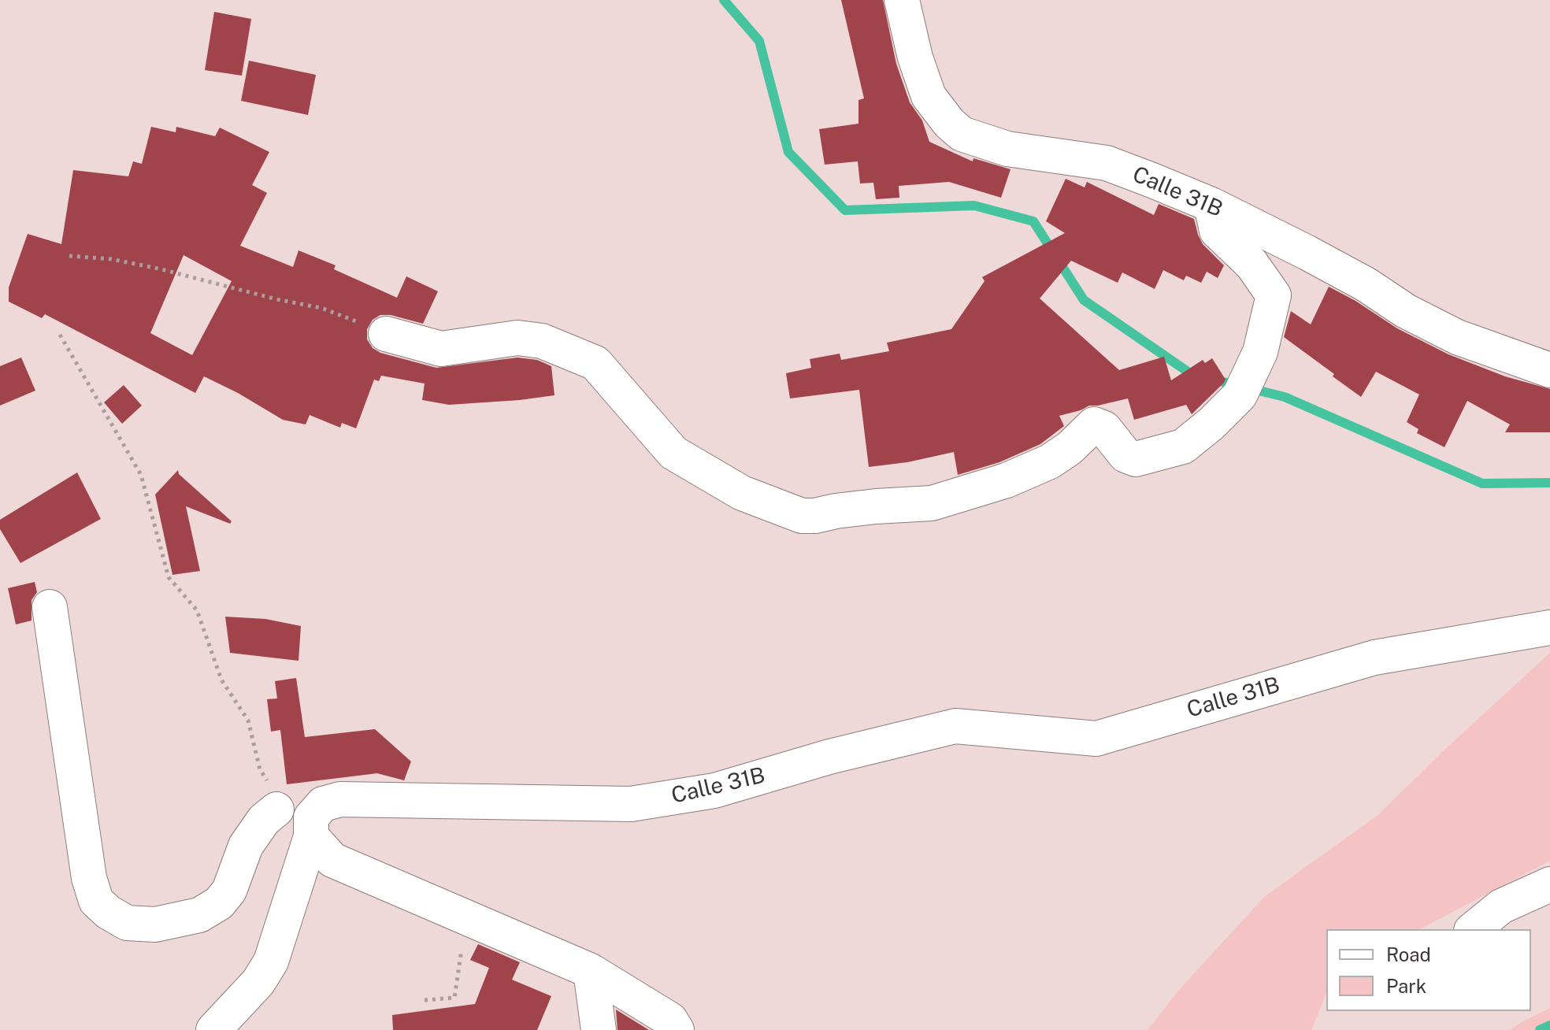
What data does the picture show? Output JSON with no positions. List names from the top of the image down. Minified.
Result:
{"streets":{"street":["Calle 31B"]},"legend":["Road","Park"]}
